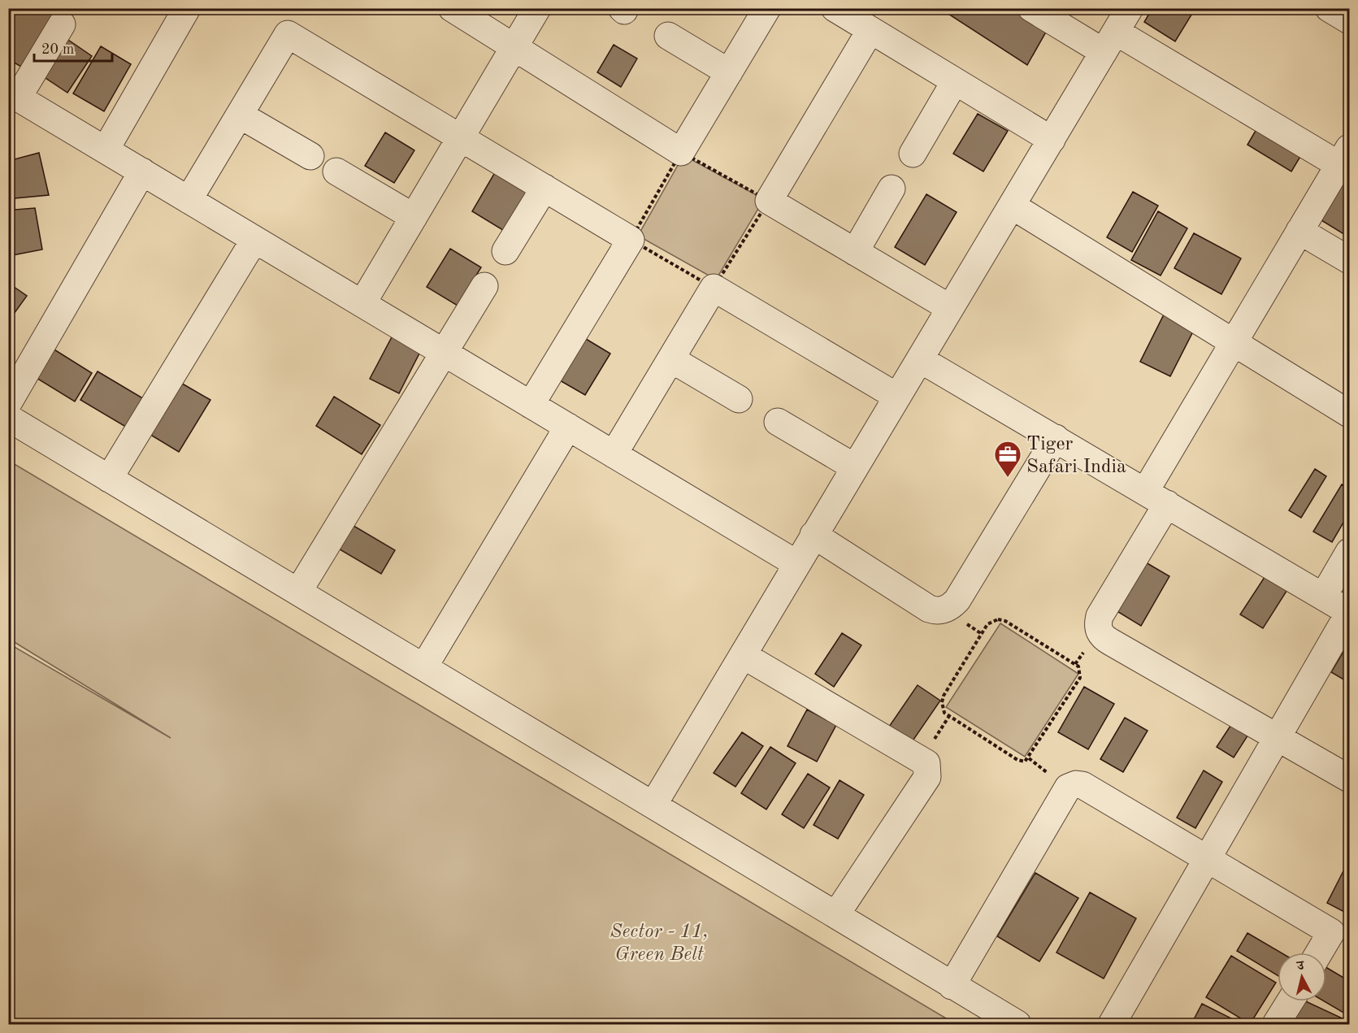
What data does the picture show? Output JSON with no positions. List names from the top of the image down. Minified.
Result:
{"parks":["Sector - 11, Green Belt"],"places":{"office":["Tiger Safari India"]},"scale_bar":"20 m","north":"top"}
